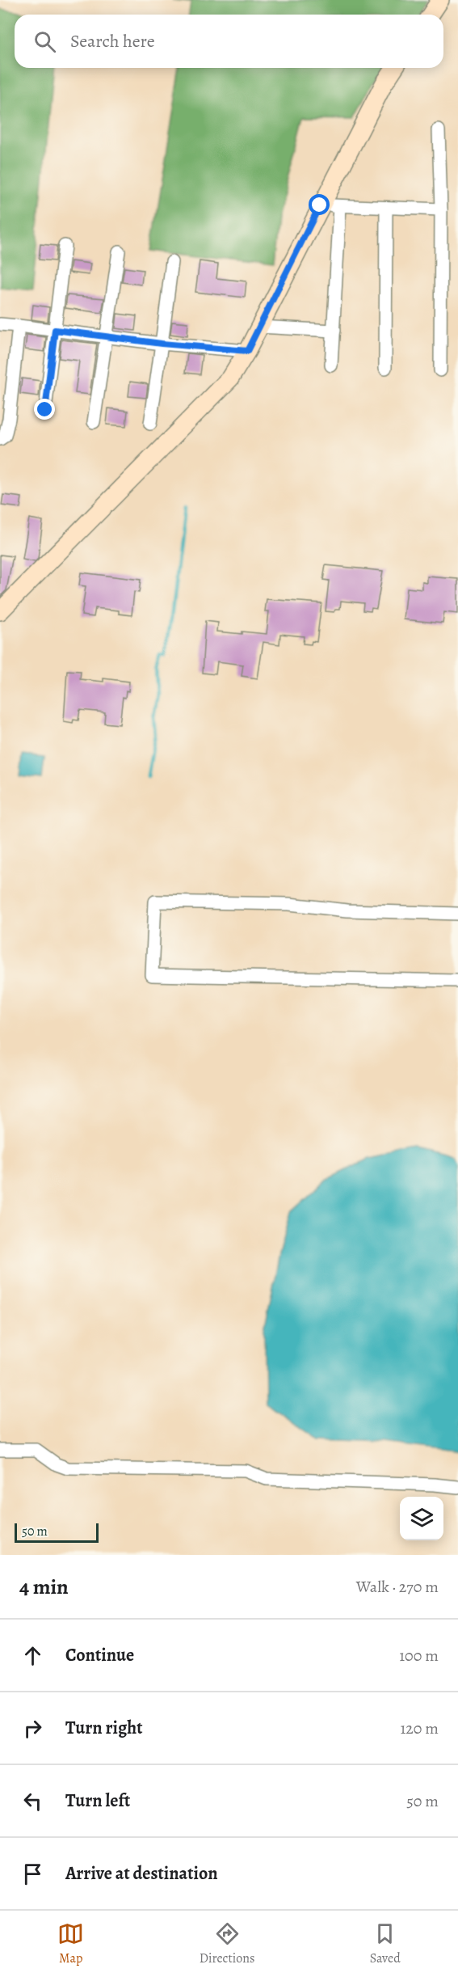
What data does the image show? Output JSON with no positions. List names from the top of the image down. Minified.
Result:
{"scale_bar":"50 m","page":{"search":"Search here","scale":"50 m","heading":["4 min","Walk · 270 m"],"list":[["Continue","100 m"],["Turn right","120 m"],["Turn left","50 m"],"Arrive at destination"],"nav":["Map","Directions","Saved"]}}
